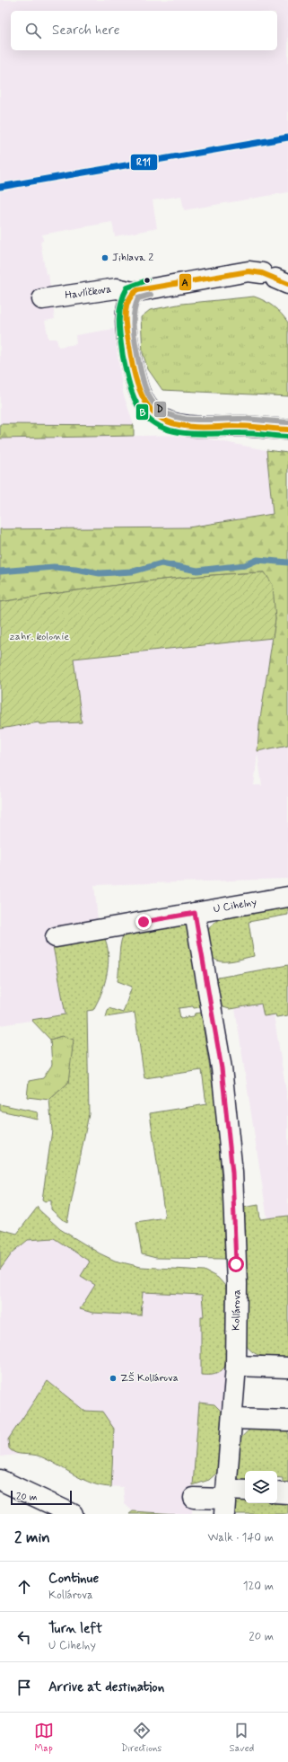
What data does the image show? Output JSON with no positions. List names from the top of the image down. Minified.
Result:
{"streets":{"street":["Havlíčkova","U Cihelny","Kollárova"]},"crossings":[["U Cihelny","Kollárova"]],"parks":["zahr. kolonie"],"places":["Jihlava 2","ZŠ Kollárova"],"lines":["transit line R11","transit line A","transit line B","transit line D"],"scale_bar":"20 m","page":{"search":"Search here","scale":"20 m","heading":["2 min","Walk · 140 m"],"list":[["Continue","Kollárova","120 m"],["Turn left","U Cihelny","20 m"],"Arrive at destination"],"nav":["Map","Directions","Saved"]}}
